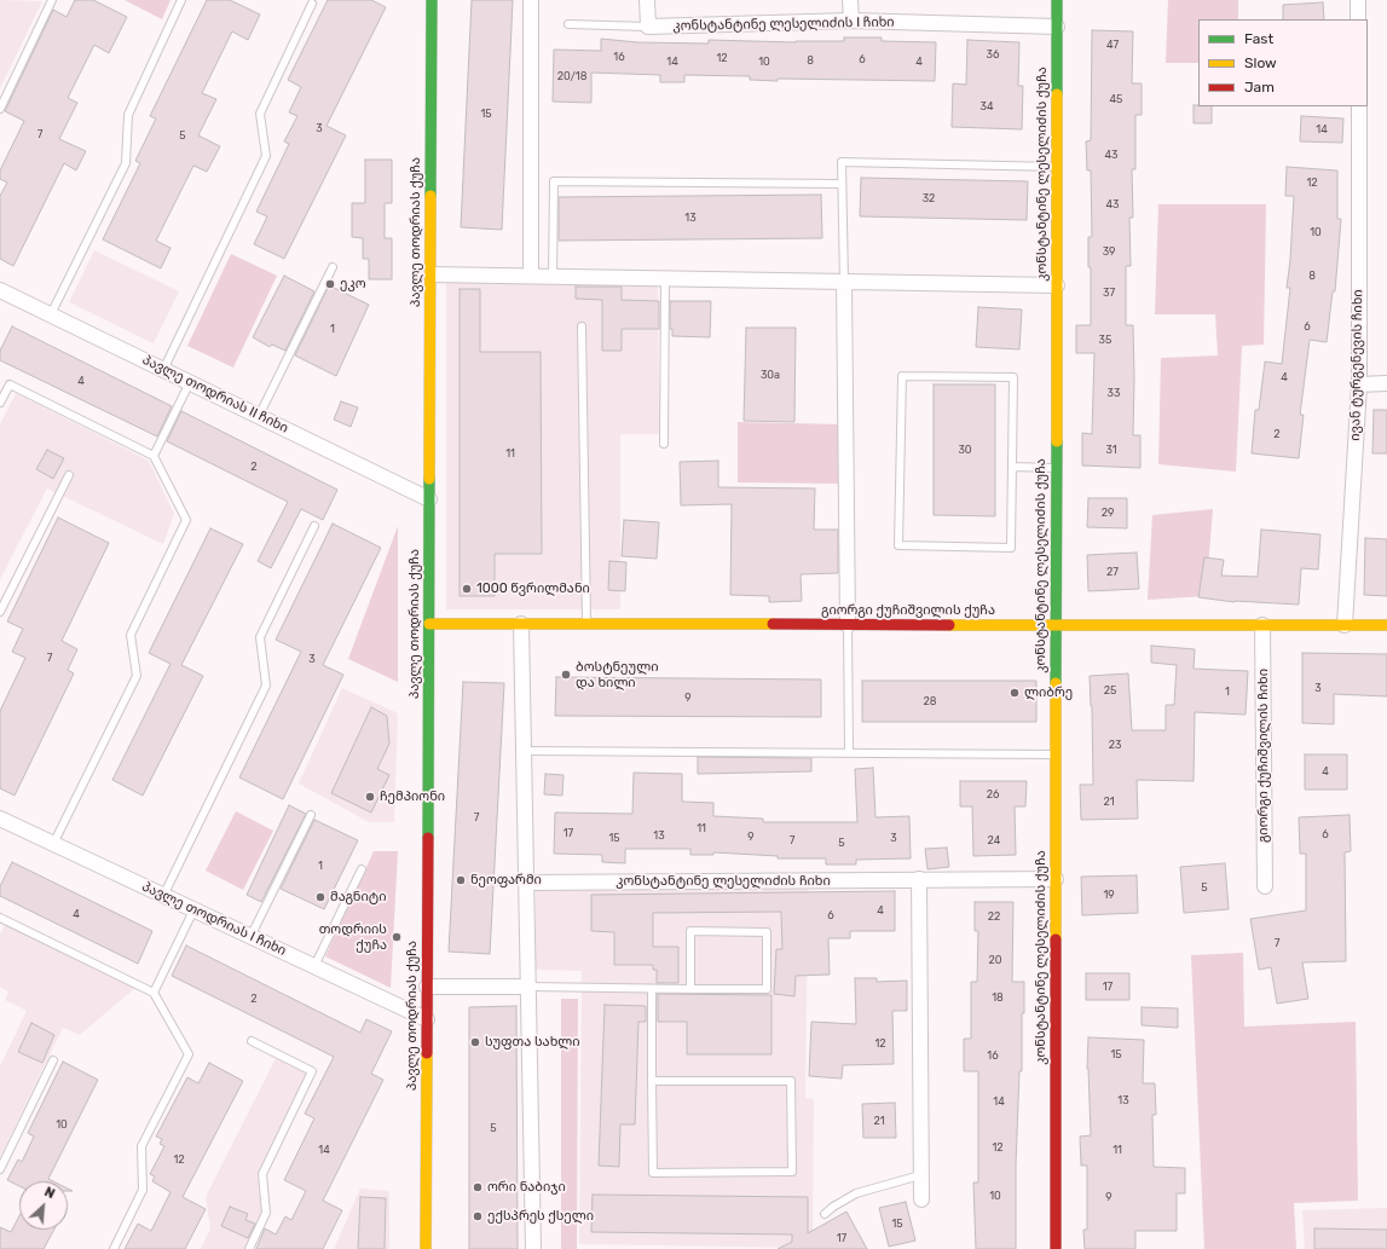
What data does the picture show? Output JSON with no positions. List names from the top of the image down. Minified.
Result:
{"streets":{"street":["კონსტანტინე ლესელიძის I ჩიხი","კონსტანტინე ლესელიძის ქუჩა","პავლე თოდრიას ქუჩა","ივან ტურგენევის ჩიხი","პავლე თოდრიას II ჩიხი","გიორგი ქუჩიშვილის ქუჩა","გიორგი ქუჩიშვილის ჩიხი","კონსტანტინე ლესელიძის ჩიხი","პავლე თოდრიას I ჩიხი"]},"crossings":[["კონსტანტინე ლესელიძის I ჩიხი","კონსტანტინე ლესელიძის ქუჩა"],["კონსტანტინე ლესელიძის ქუჩა","გიორგი ქუჩიშვილის ქუჩა"],["კონსტანტინე ლესელიძის ქუჩა","კონსტანტინე ლესელიძის ჩიხი"],["პავლე თოდრიას ქუჩა","პავლე თოდრიას II ჩიხი"],["პავლე თოდრიას ქუჩა","გიორგი ქუჩიშვილის ქუჩა"],["პავლე თოდრიას ქუჩა","პავლე თოდრიას I ჩიხი"],["ივან ტურგენევის ჩიხი","გიორგი ქუჩიშვილის ქუჩა"],["გიორგი ქუჩიშვილის ქუჩა","გიორგი ქუჩიშვილის ჩიხი"]],"places":["ეკო","1000 წვრილმანი","ბოსტნეული და ხილი","ლიბრე","ჩემპიონი","ნეოფარმი","მაგნიტი","თოდრიის ქუჩა","სუფთა სახლი","ორი ნაბიჯი","ექსპრეს ქსელი"],"house_numbers":["47","36","16","12","6","8","14","10","4","20/18","45","34","15","3","14","7","5","43","12","32","43","13","10","39","8","37","6","1","35","30a","4","4","33","2","30","31","11","2","29","27","7","3","3","25","1","9","28","23","4","26","21","7","11","17","6","13","9","15","3","7","24","5","1","5","19","4","4","6","22","7","20","17","18","2","12","15","16","13","14","21","10","5","12","14","11","12","10","9","15","17"],"legend":["Fast","Slow","Jam"],"north":"top right"}
